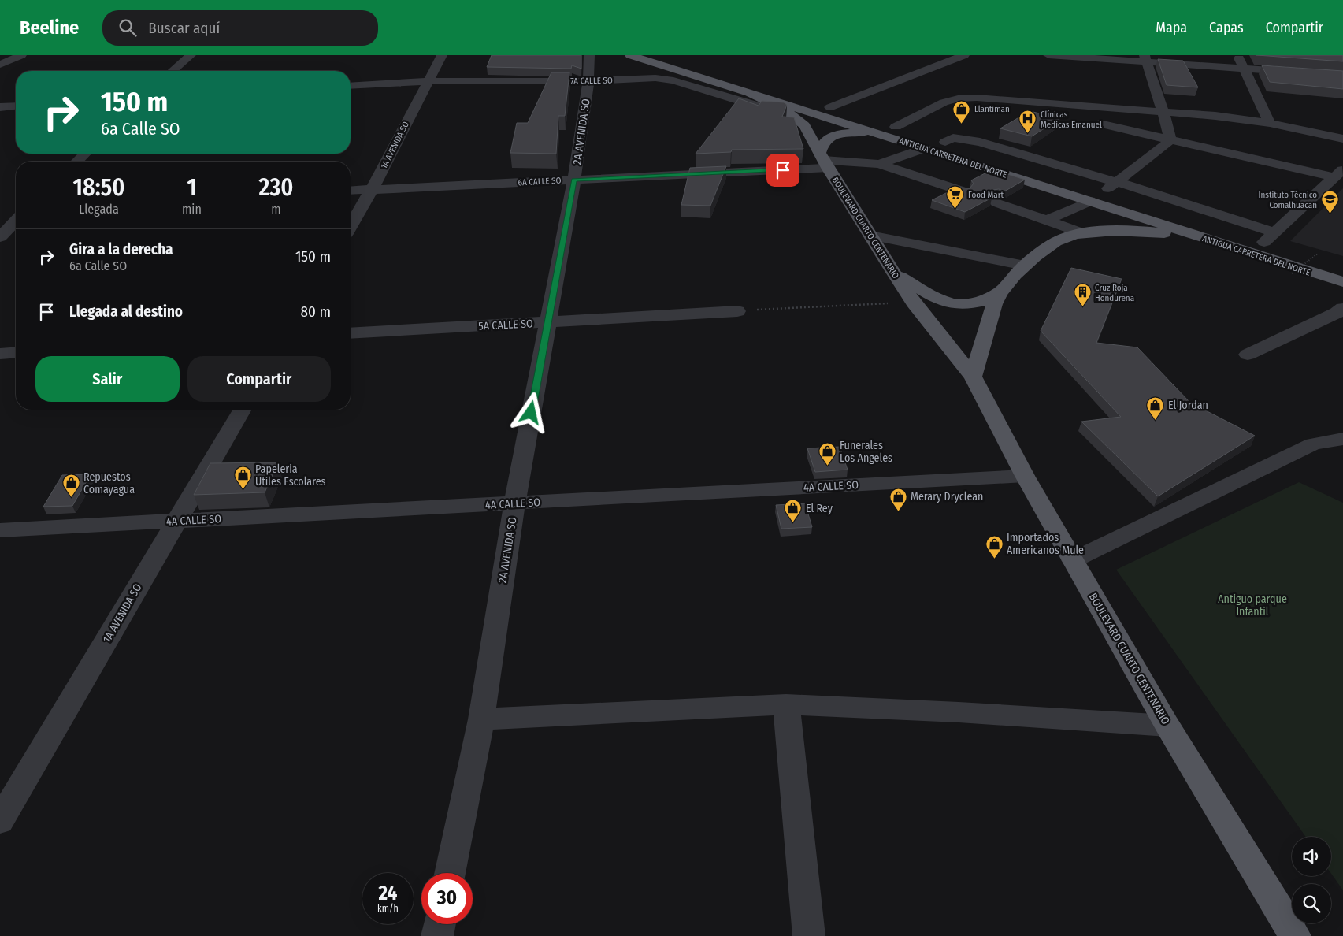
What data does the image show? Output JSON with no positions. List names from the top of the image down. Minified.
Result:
{"streets":{"main road":["ANTIGUA CARRETERA DEL NORTE","BOULEVARD CUARTO CENTENARIO"],"street":["7A CALLE SO","2A AVENIDA SO","1A AVENIDA SO","6A CALLE SO","5A CALLE SO","4A CALLE SO"]},"crossings":[["7A CALLE SO","2A AVENIDA SO"],["7A CALLE SO","1A AVENIDA SO"],["7A CALLE SO","BOULEVARD CUARTO CENTENARIO"],["2A AVENIDA SO","6A CALLE SO"],["2A AVENIDA SO","5A CALLE SO"],["2A AVENIDA SO","4A CALLE SO"],["1A AVENIDA SO","6A CALLE SO"],["1A AVENIDA SO","4A CALLE SO"],["ANTIGUA CARRETERA DEL NORTE","BOULEVARD CUARTO CENTENARIO"],["6A CALLE SO","BOULEVARD CUARTO CENTENARIO"],["BOULEVARD CUARTO CENTENARIO","4A CALLE SO"]],"parks":["Antiguo parque Infantil"],"places":{"shop":["Llantiman","El Jordan","Funerales Los Angeles","Papeleria Utiles Escolares","Repuestos Comayagua","Merary Dryclean","El Rey","Importados Americanos Mule"],"hospital":["Clínicas Medicas Emanuel"],"supermarket":["Food Mart"],"school or university":["Instituto Técnico Comalhuacan"],"building":["Cruz Roja Hondureña"]},"page":{"header":"Beeline","search":"Buscar aquí","nav":["Mapa","Capas","Compartir"],"turn":["150 m","6a Calle SO"],"eta":["18:50","Llegada","1","min","230","m"],"list":[{"name":"Gira a la derecha","note":"6a Calle SO","value":"150 m"},{"name":"Llegada al destino","value":"80 m"}],"buttons":["Salir","Compartir"],"speed":"24 km/h","limit":"30"}}
